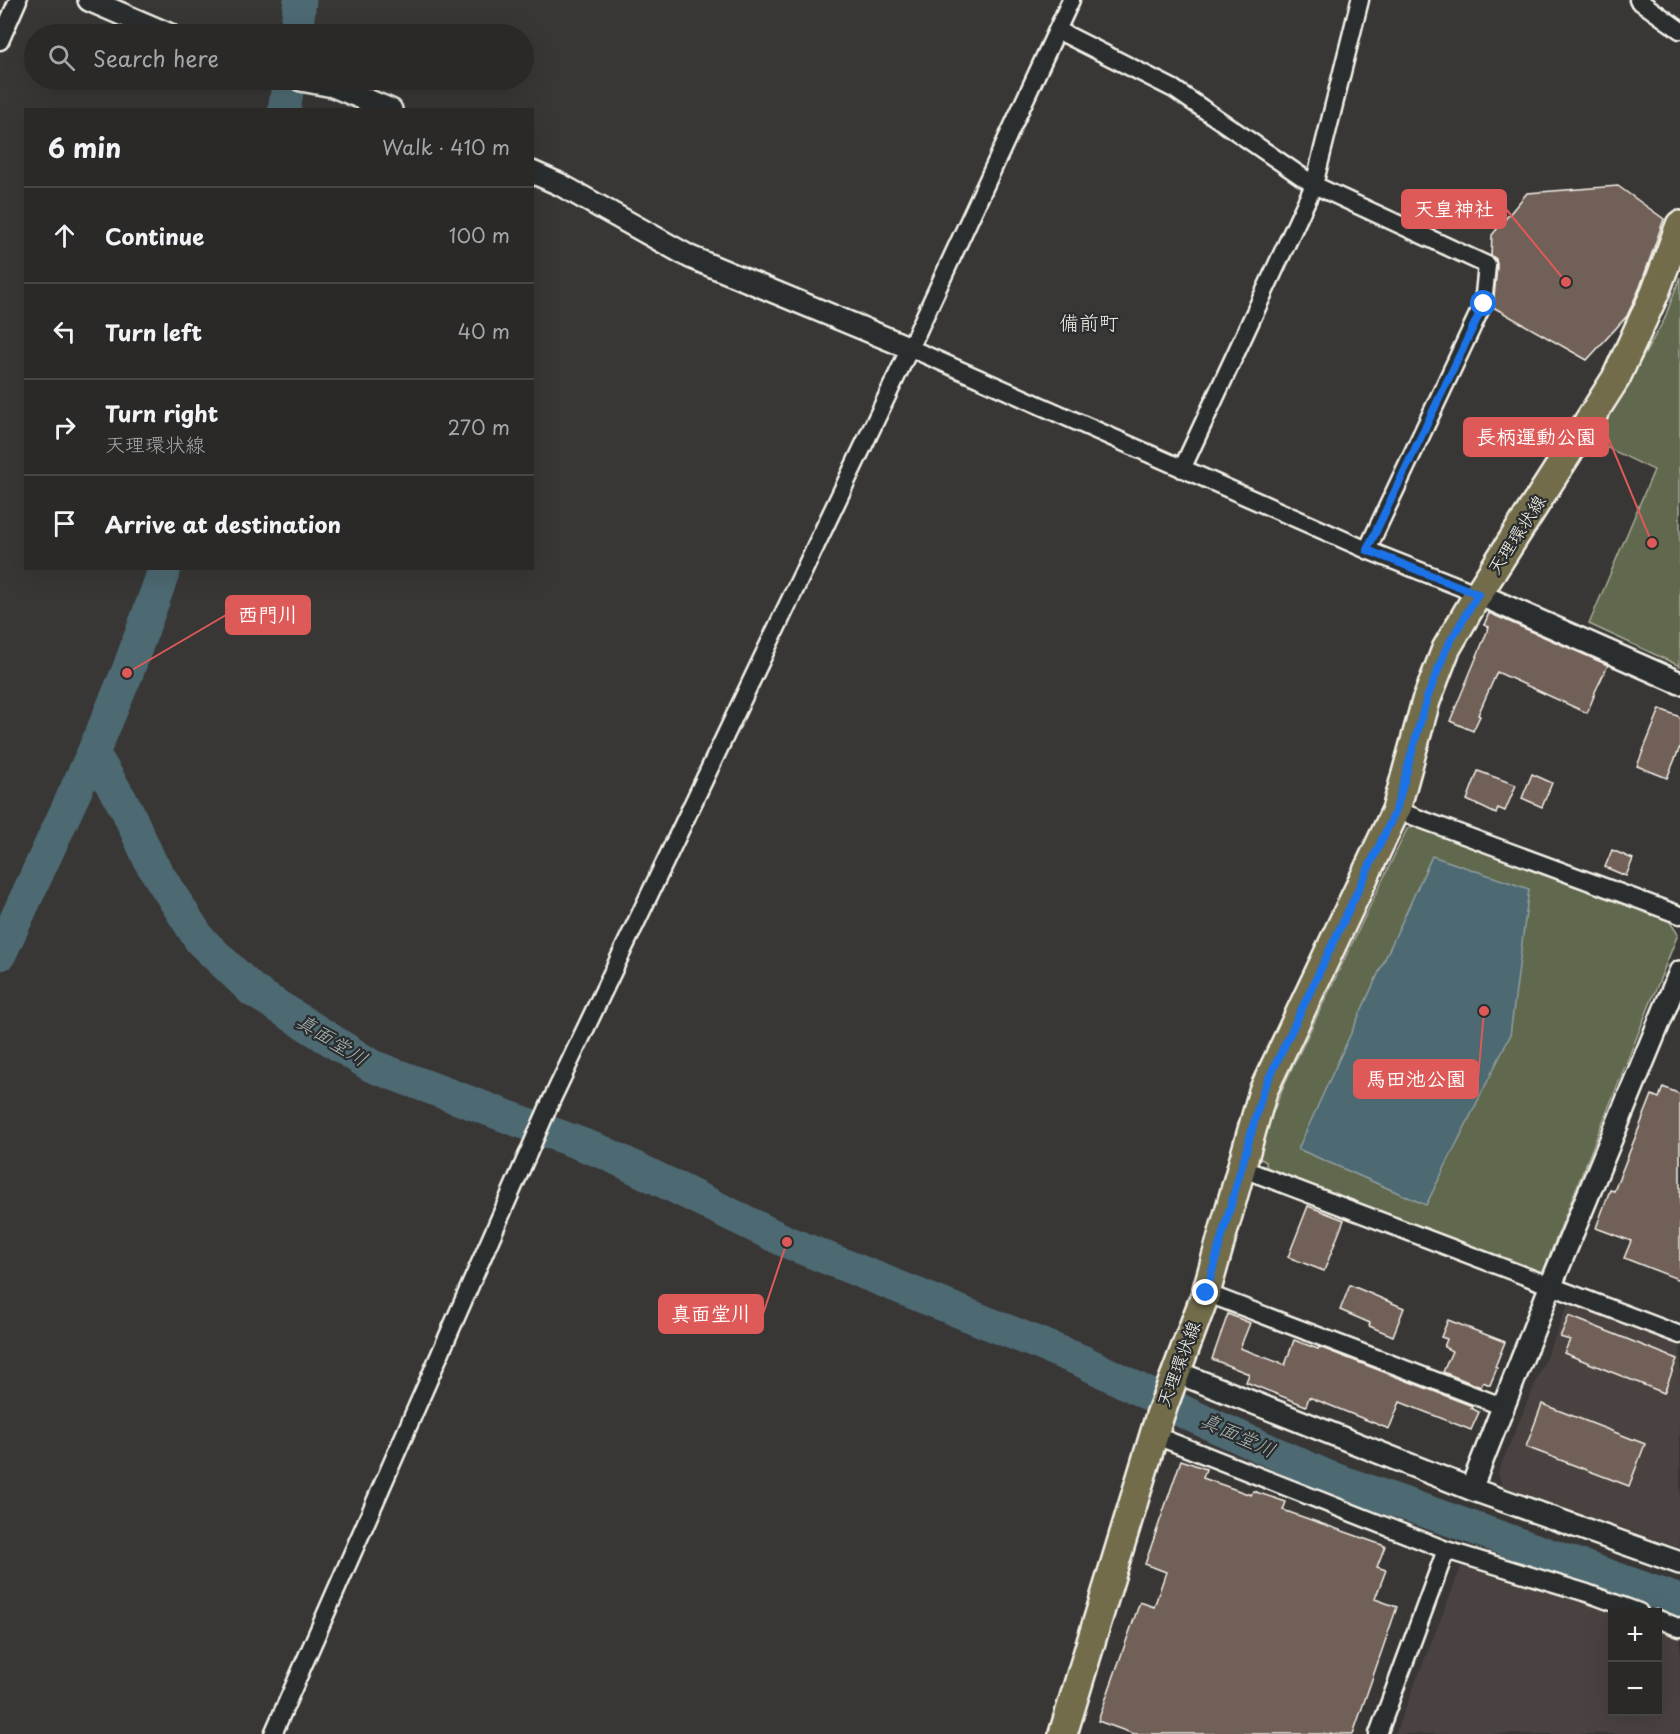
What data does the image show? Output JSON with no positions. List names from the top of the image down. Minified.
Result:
{"streets":{"main road":["天理環状線"]},"districts":["備前町"],"water":["真面堂川"],"places":["天皇神社","長柄運動公園","西門川","馬田池公園","真面堂川"],"page":{"search":"Search here","heading":["6 min","Walk · 410 m"],"list":[["Continue","100 m"],["Turn left","40 m"],["Turn right","天理環状線","270 m"],"Arrive at destination"],"map_buttons":["+","−"]}}
